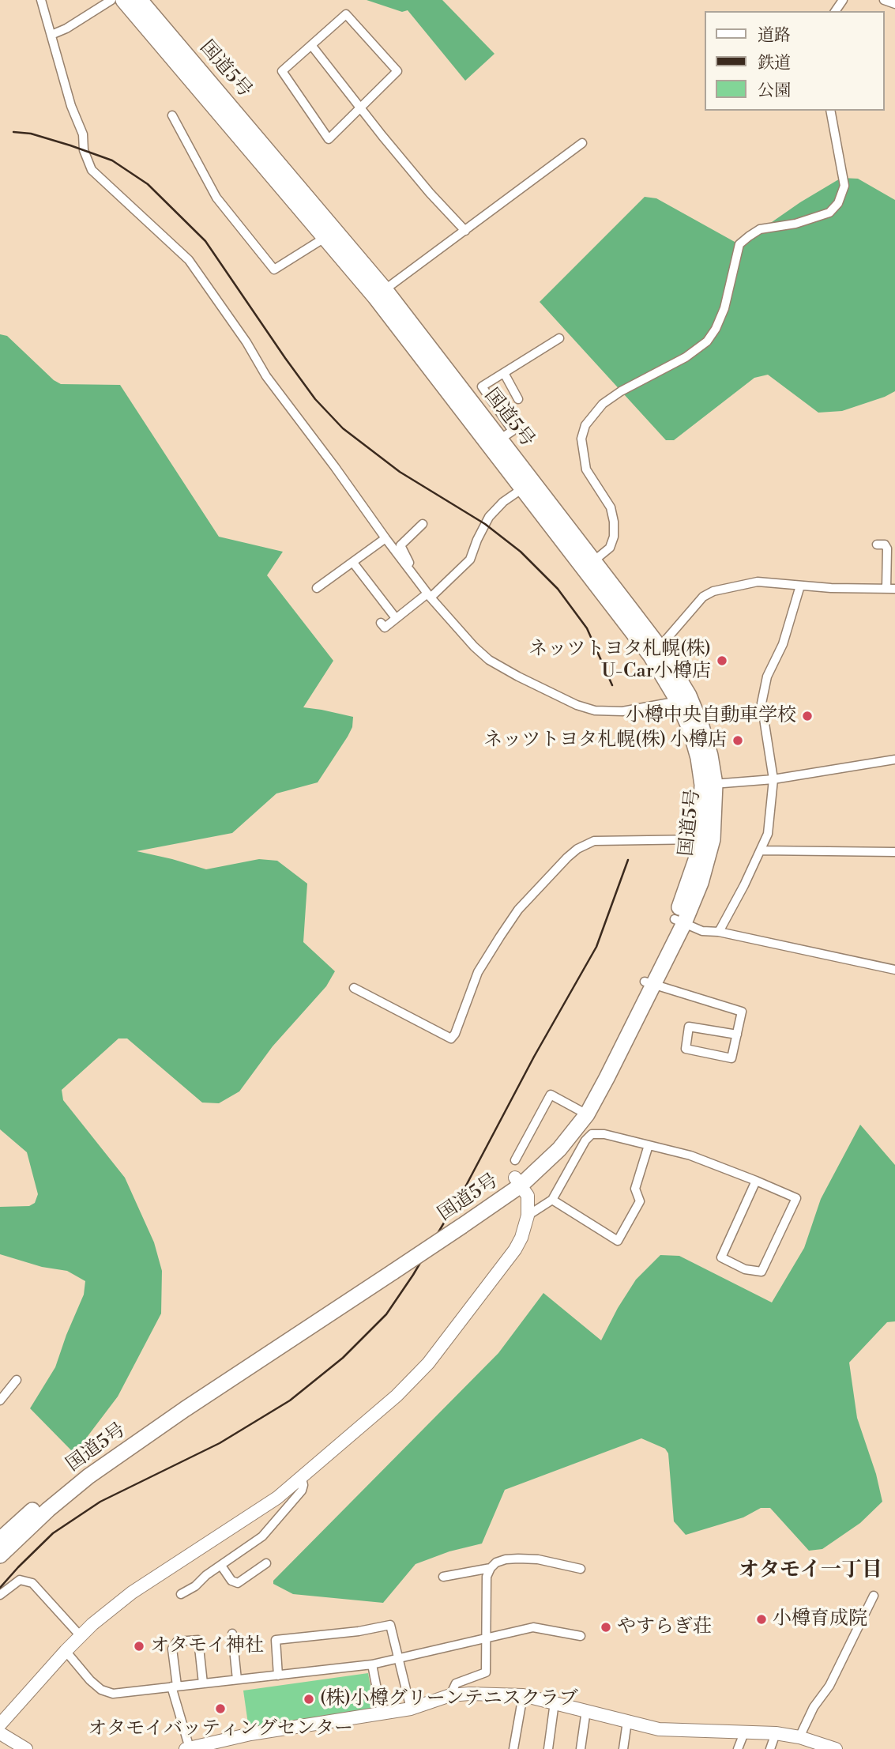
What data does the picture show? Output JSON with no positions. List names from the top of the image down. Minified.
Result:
{"streets":{"highway":["国道5号"]},"districts":["オタモイ一丁目"],"places":["ネッツトヨタ札幌(株) U-Car小樽店","小樽中央自動車学校","ネッツトヨタ札幌(株) 小樽店","小樽育成院","やすらぎ荘","オタモイ神社","(株)小樽グリーンテニスクラブ","オタモイバッティングセンター"],"legend":["道路","鉄道","公園"]}
